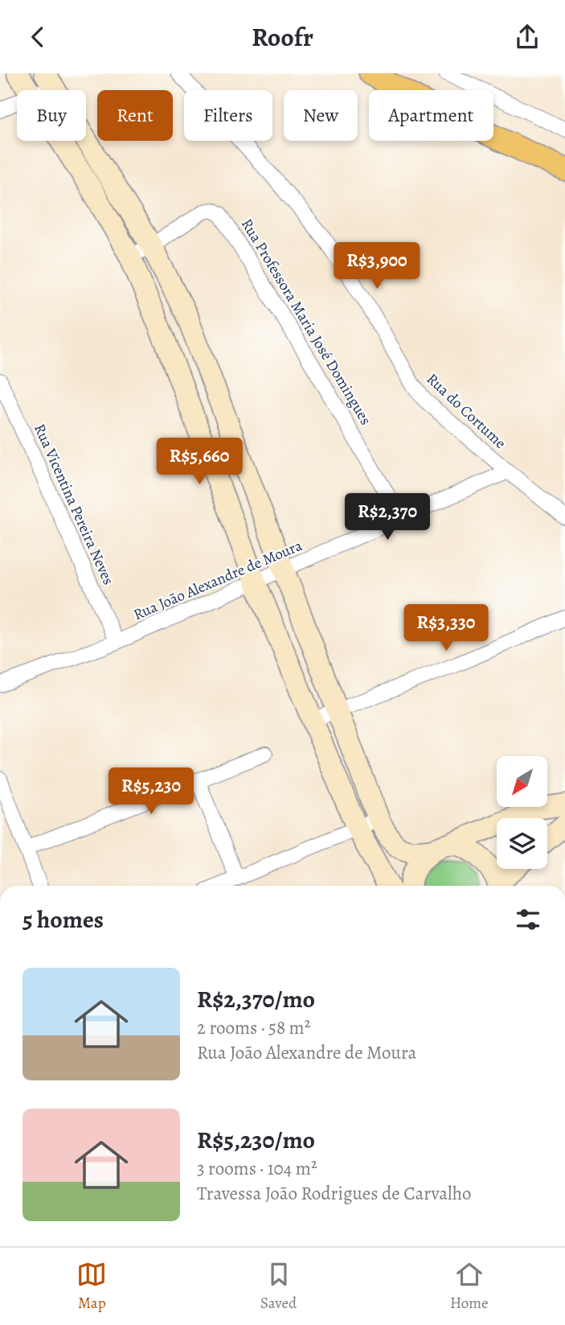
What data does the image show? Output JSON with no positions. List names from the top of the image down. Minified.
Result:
{"streets":{"street":["Rua Professora Maria José Domingues","Rua do Cortume","Rua Vicentina Pereira Neves","Rua João Alexandre de Moura"]},"crossings":[["Rua Professora Maria José Domingues","Rua João Alexandre de Moura"],["Rua do Cortume","Rua João Alexandre de Moura"],["Rua Vicentina Pereira Neves","Rua João Alexandre de Moura"]],"north":"bottom left","page":{"header":"Roofr","chip":["Buy","Rent","Filters","New","Apartment"],"price":["R$3,900","R$5,660","R$2,370","R$3,330","R$5,230"],"heading":"5 homes","list":[{"name":"R$2,370/mo","note":"2 rooms · 58 m² · Rua João Alexandre de Moura"},{"name":"R$5,230/mo","note":"3 rooms · 104 m² · Travessa João Rodrigues de Carvalho"}],"tabs":["Map","Saved","Home"]}}
